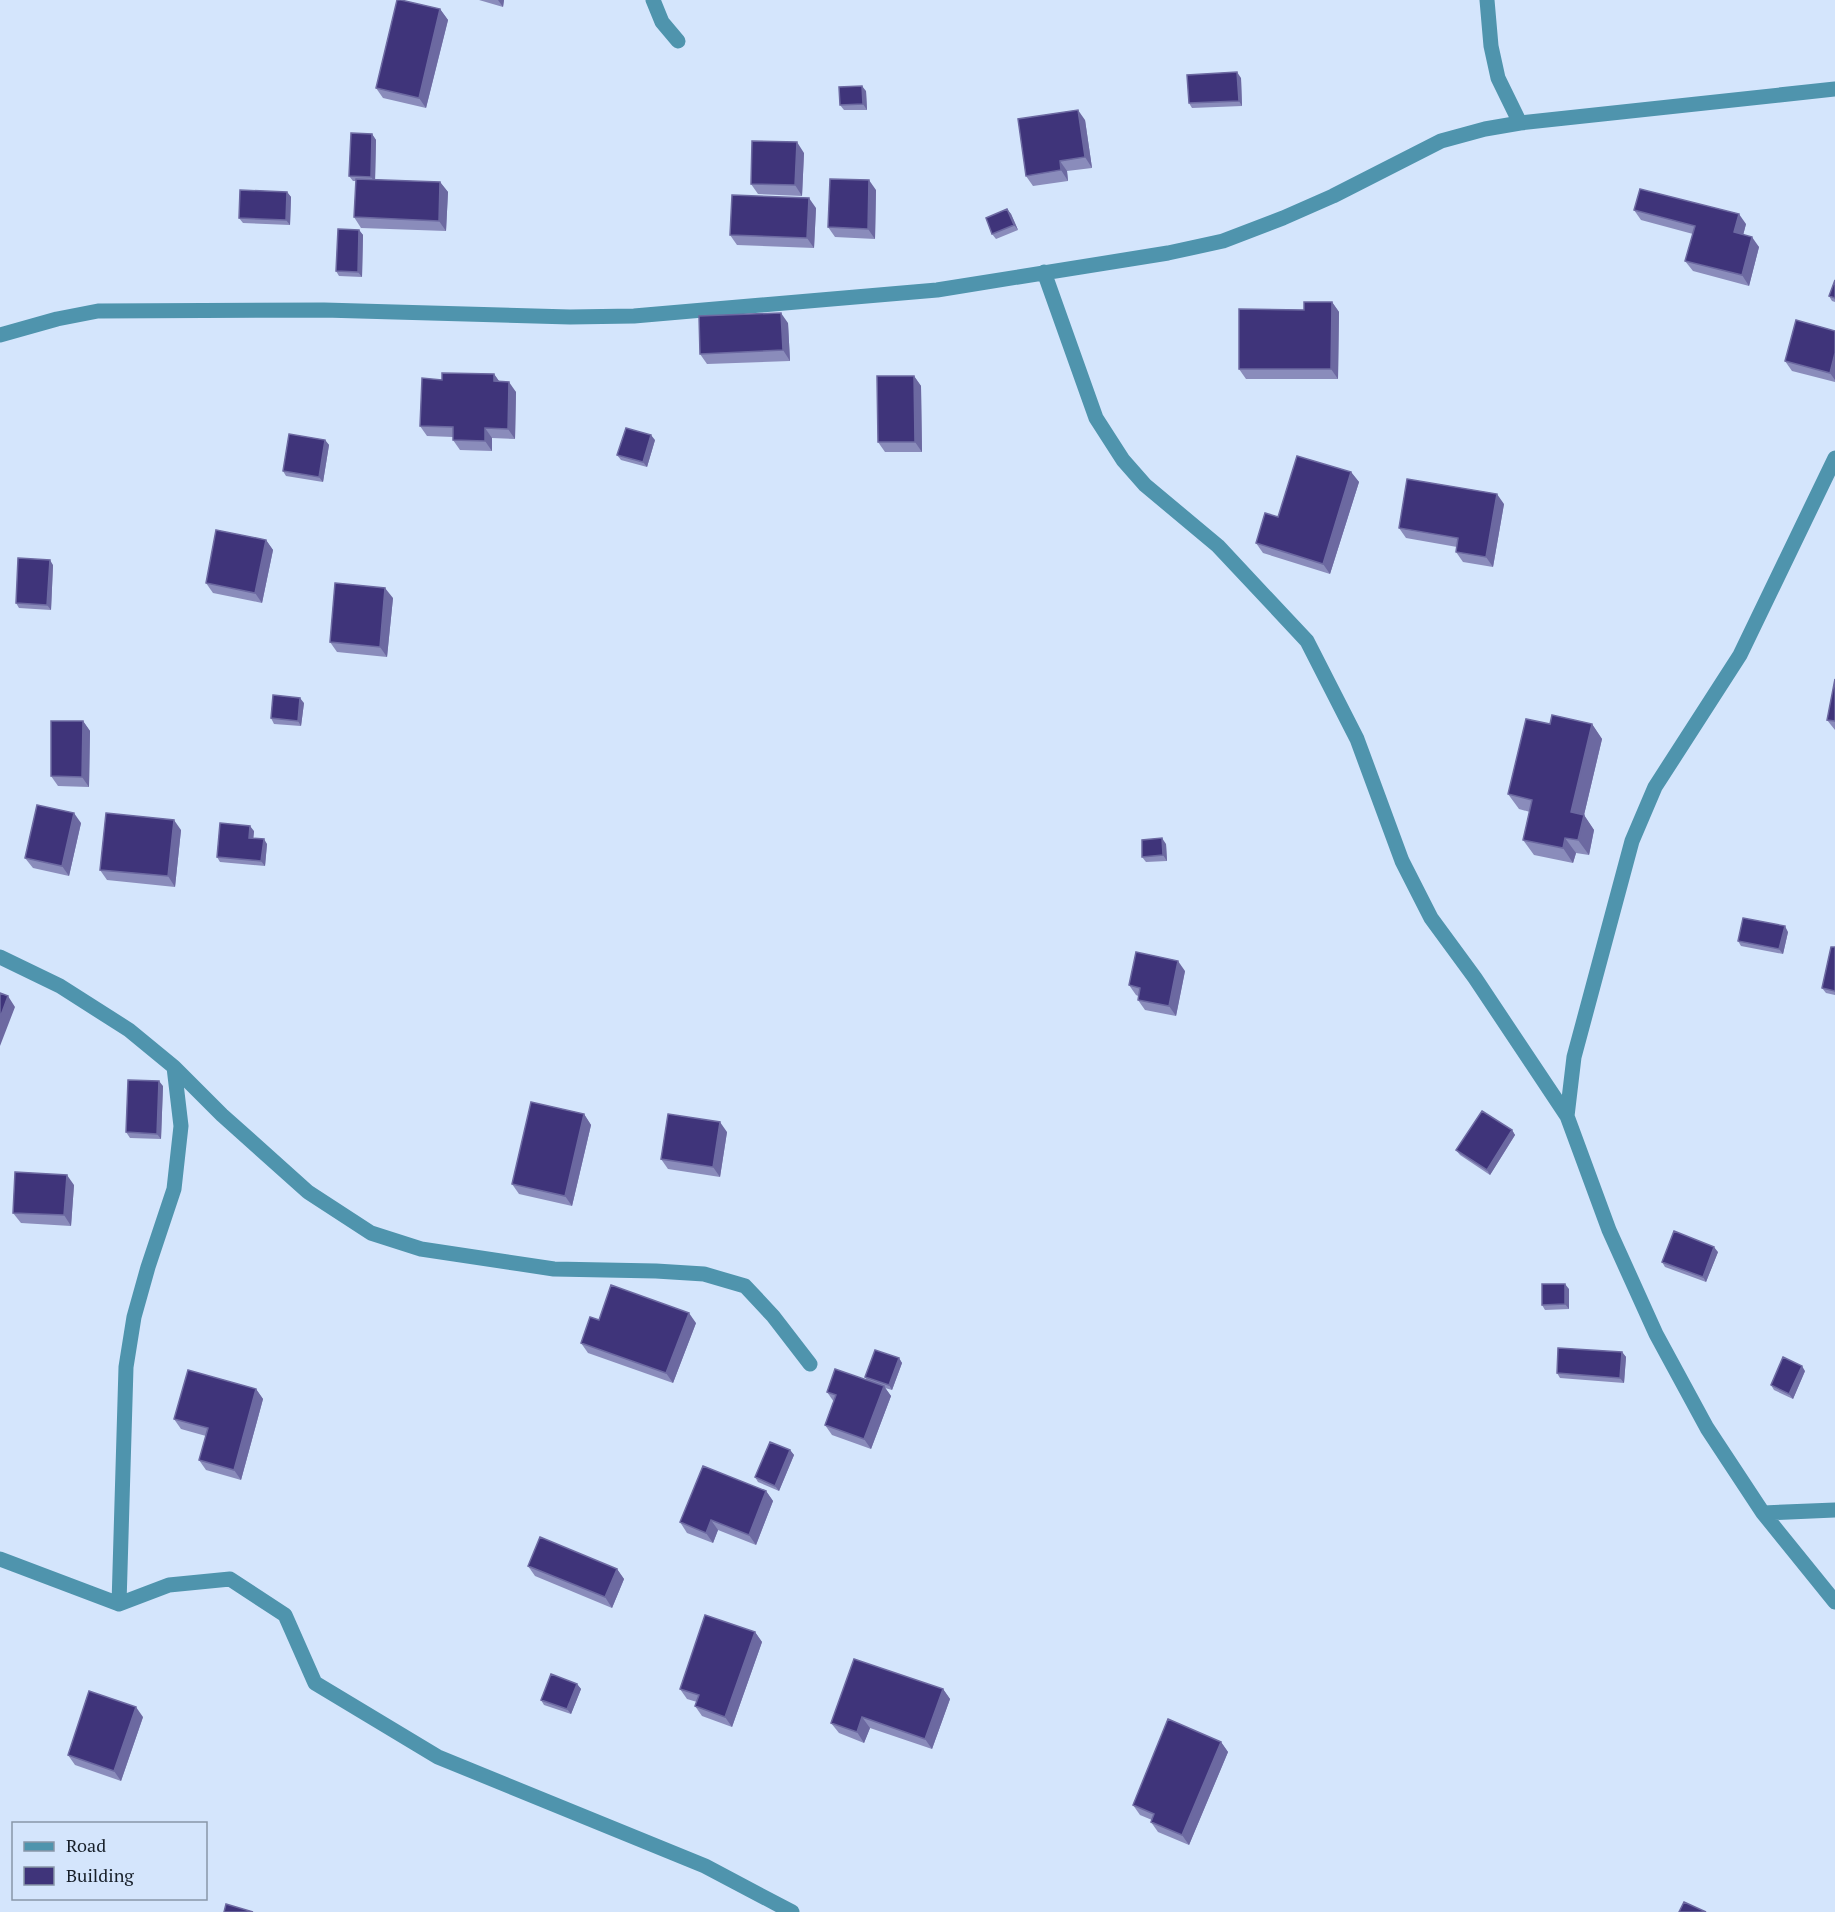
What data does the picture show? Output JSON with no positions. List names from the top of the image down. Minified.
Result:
{"legend":["Road","Building"]}
